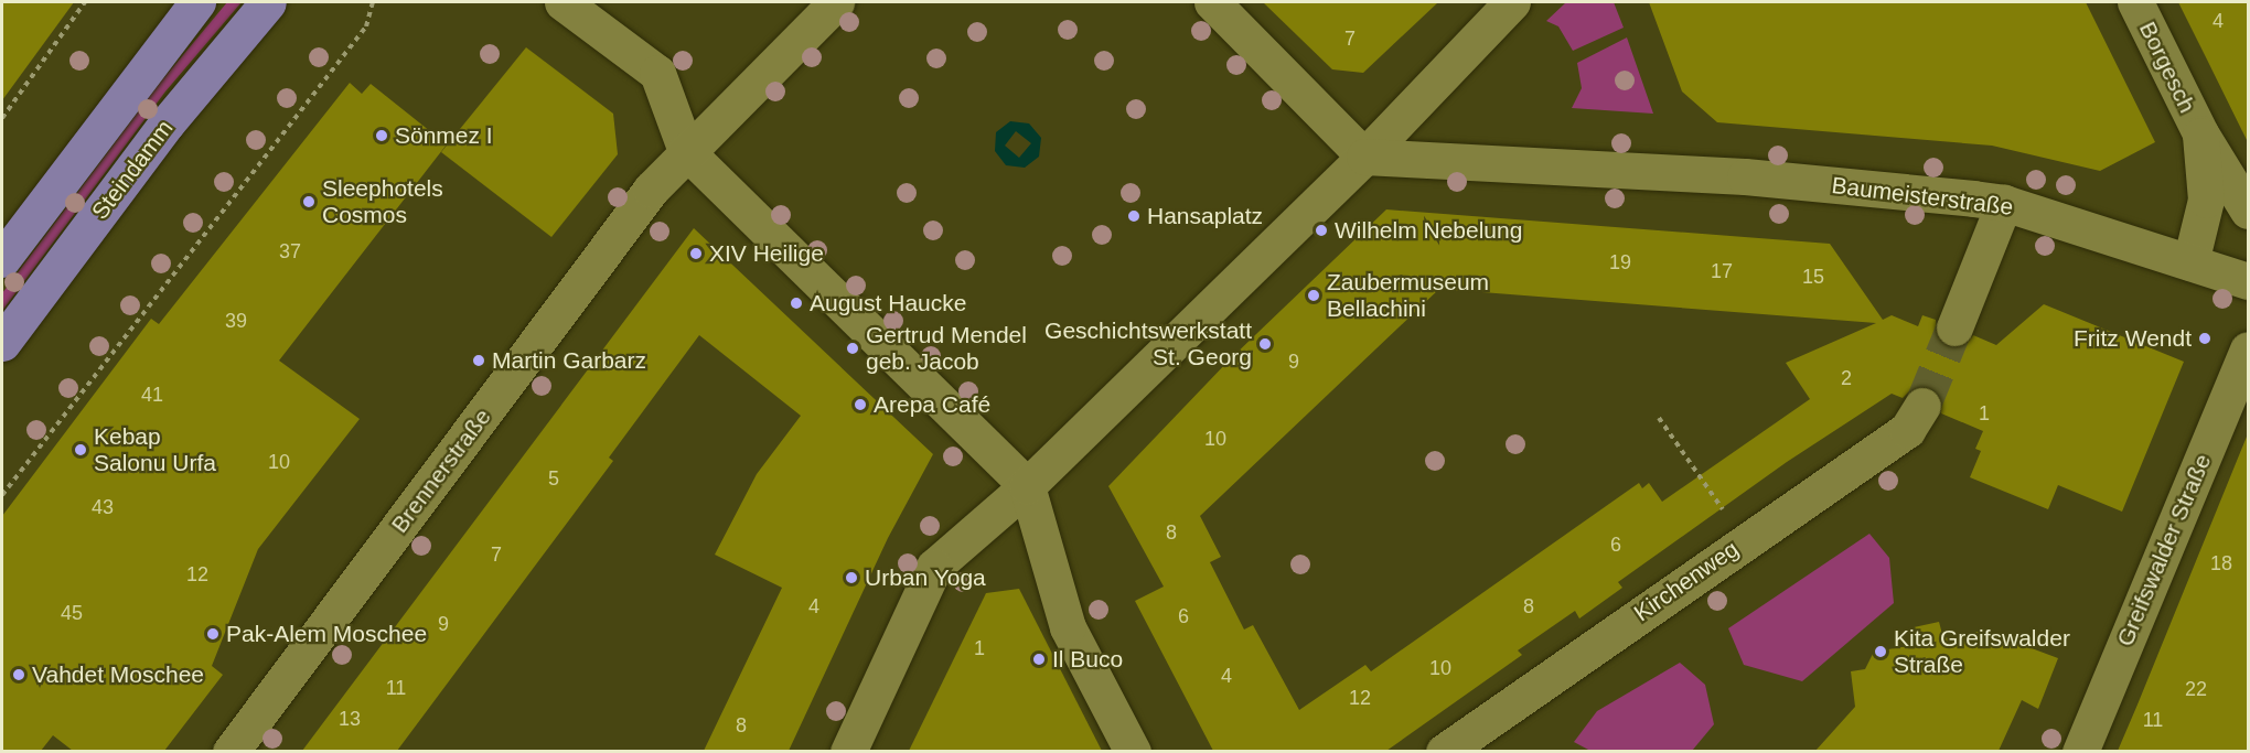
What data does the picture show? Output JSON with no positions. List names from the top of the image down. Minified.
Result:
{"streets":{"main road":["Steindamm"],"street":["Borgesch","Baumeisterstraße","Brennerstraße","Greifswalder Straße","Kirchenweg"]},"crossings":[["Borgesch","Baumeisterstraße"]],"places":["Sönmez I","Sleephotels Cosmos","Hansaplatz","Wilhelm Nebelung","XIV Heilige","Zaubermuseum Bellachini","August Haucke","Fritz Wendt","Geschichtswerkstatt St. Georg","Gertrud Mendel geb. Jacob","Martin Garbarz","Arepa Café","Kebap Salonu Urfa","Urban Yoga","Pak-Alem Moschee","Kita Greifswalder Straße","Il Buco","Vahdet Moschee"],"house_numbers":["4","7","37","19","17","15","39","9","2","41","1","10","10","5","43","8","6","7","18","12","4","8","45","6","9","1","10","4","11","22","12","13","11","8"]}
